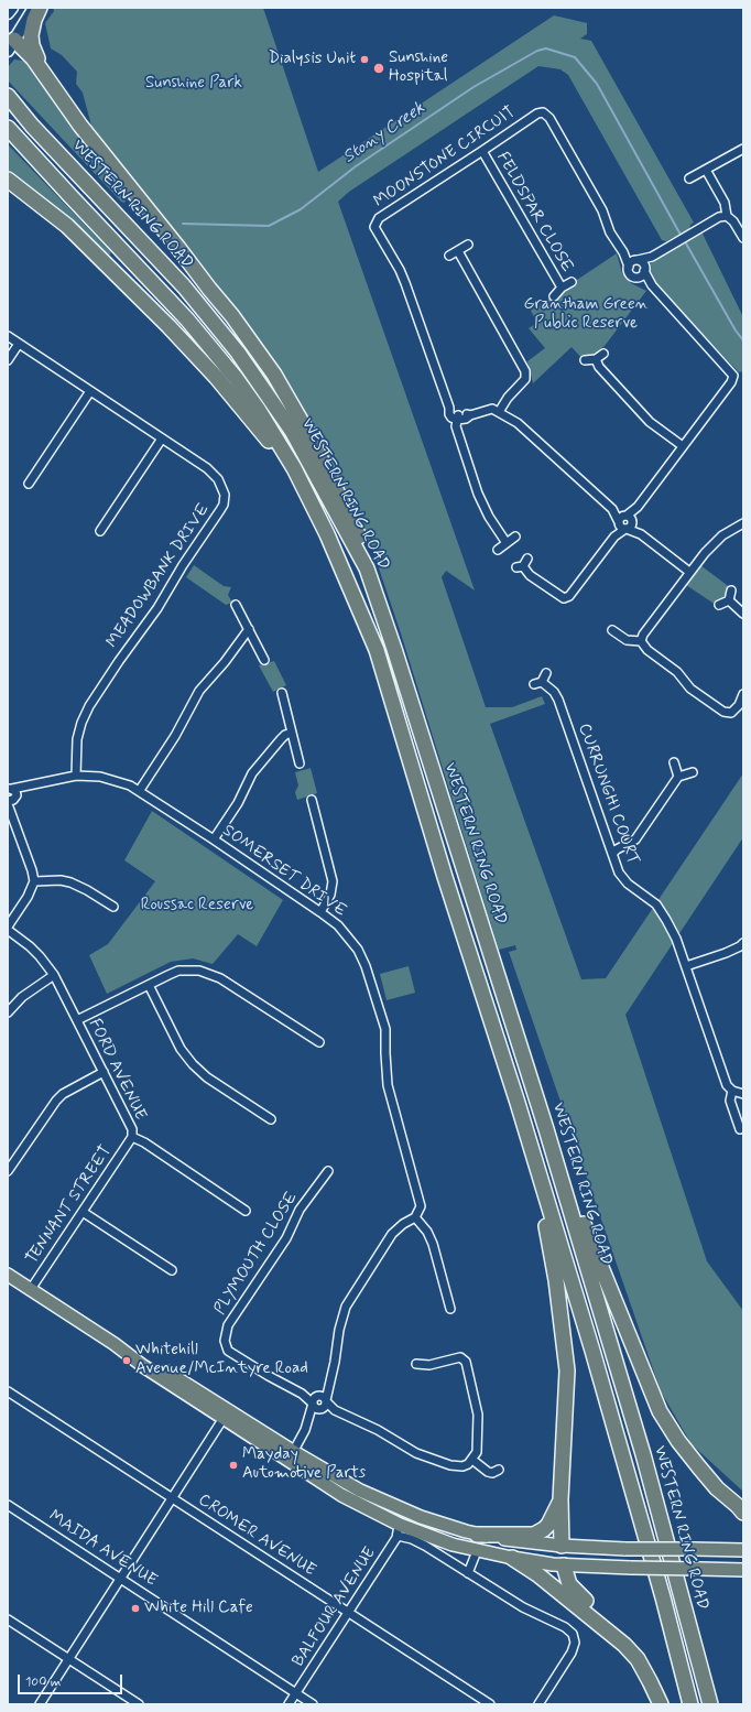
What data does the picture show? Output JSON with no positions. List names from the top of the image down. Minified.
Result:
{"streets":{"highway":["WESTERN RING ROAD"],"street":["MOONSTONE CIRCUIT","FELDSPAR CLOSE","MEADOWBANK DRIVE","CURRUNGHI COURT","SOMERSET DRIVE","FORD AVENUE","TENNANT STREET","PLYMOUTH CLOSE","CROMER AVENUE","MAIDA AVENUE","BALFOUR AVENUE"]},"crossings":[["MOONSTONE CIRCUIT","FELDSPAR CLOSE"],["MEADOWBANK DRIVE","SOMERSET DRIVE"],["FORD AVENUE","TENNANT STREET"],["CROMER AVENUE","BALFOUR AVENUE"],["MAIDA AVENUE","BALFOUR AVENUE"]],"water":["Stony Creek"],"parks":["Sunshine Park","Grantham Green Public Reserve","Roussac Reserve"],"places":["Dialysis Unit","Sunshine Hospital","Whitehill Avenue/McIntyre Road","Mayday Automotive Parts","White Hill Cafe"],"scale_bar":"100 m"}
